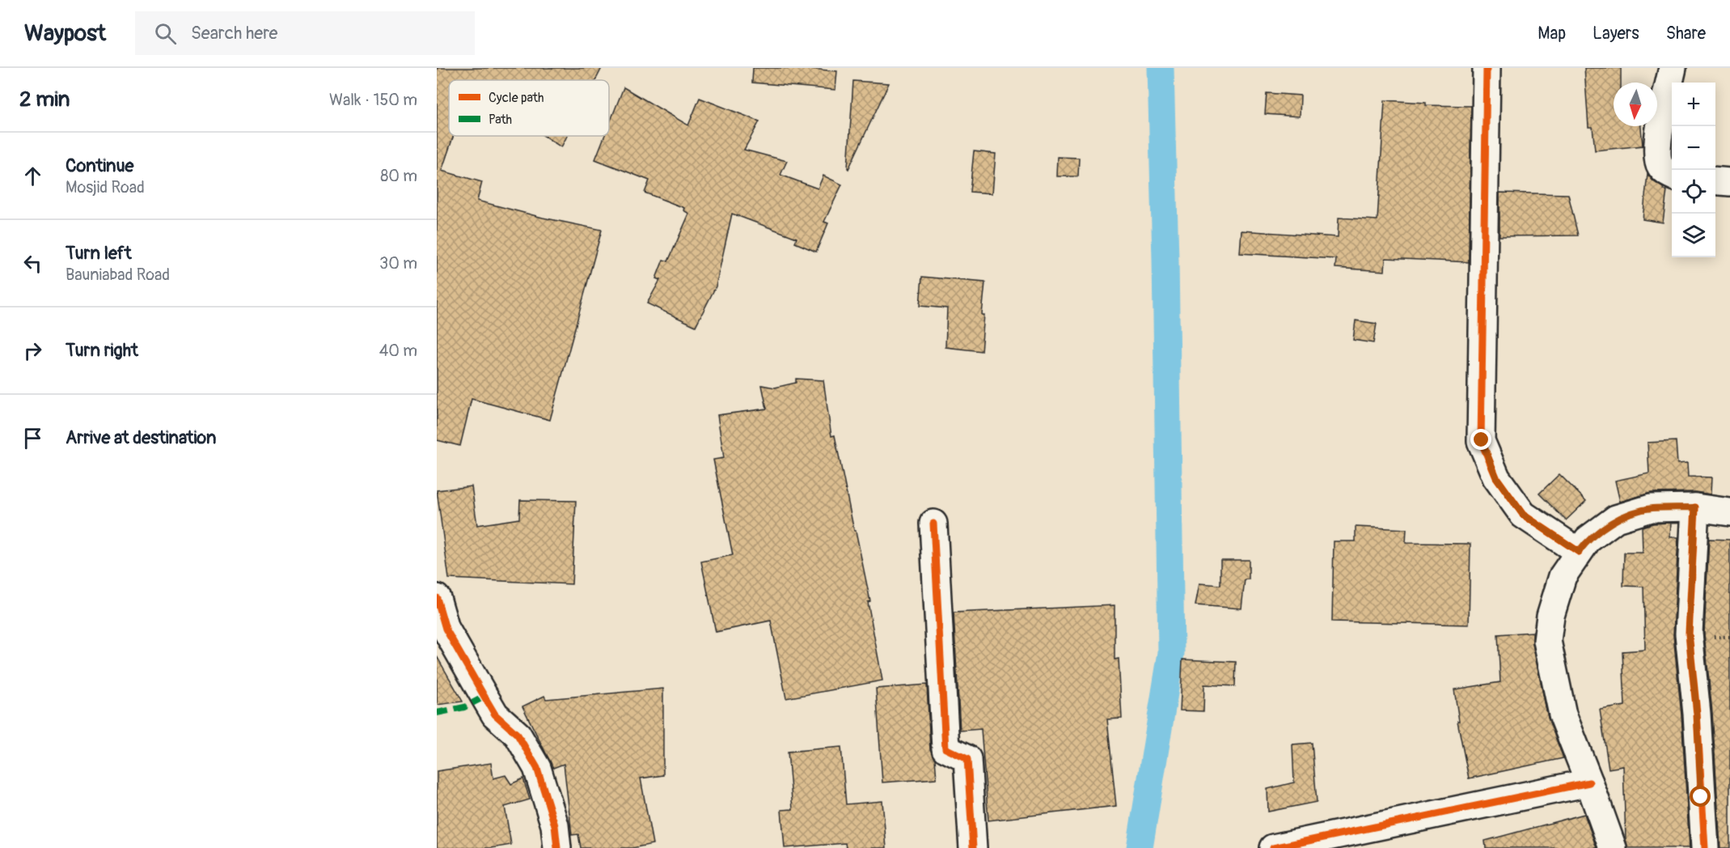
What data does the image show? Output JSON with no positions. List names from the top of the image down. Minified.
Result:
{"legend":["Cycle path","Path"],"north":"bottom","page":{"header":"Waypost","search":"Search here","nav":["Map","Layers","Share"],"heading":["2 min","Walk · 150 m"],"map_buttons":["+","−"],"list":[["Continue","Mosjid Road","80 m"],["Turn left","Bauniabad Road","30 m"],["Turn right","40 m"],"Arrive at destination"]}}
